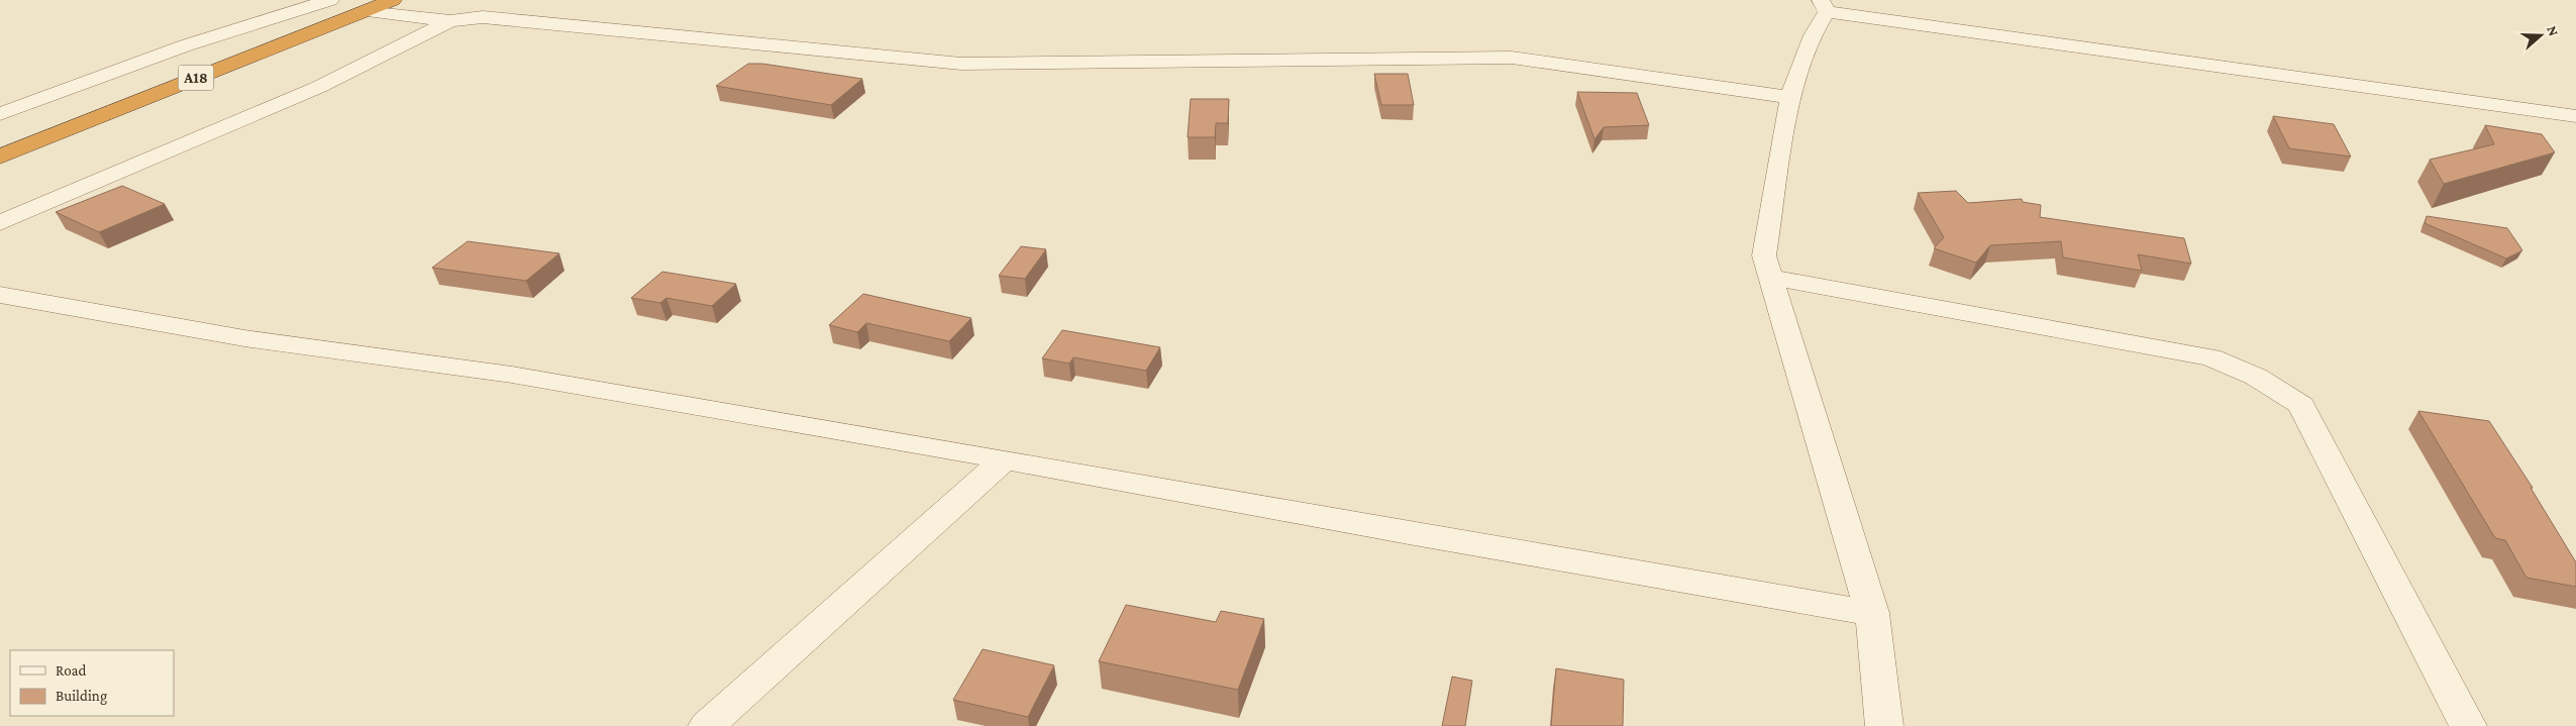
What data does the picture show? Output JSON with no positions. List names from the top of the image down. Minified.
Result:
{"streets":{"highway":["A18"]},"legend":["Road","Building"],"north":"right"}
